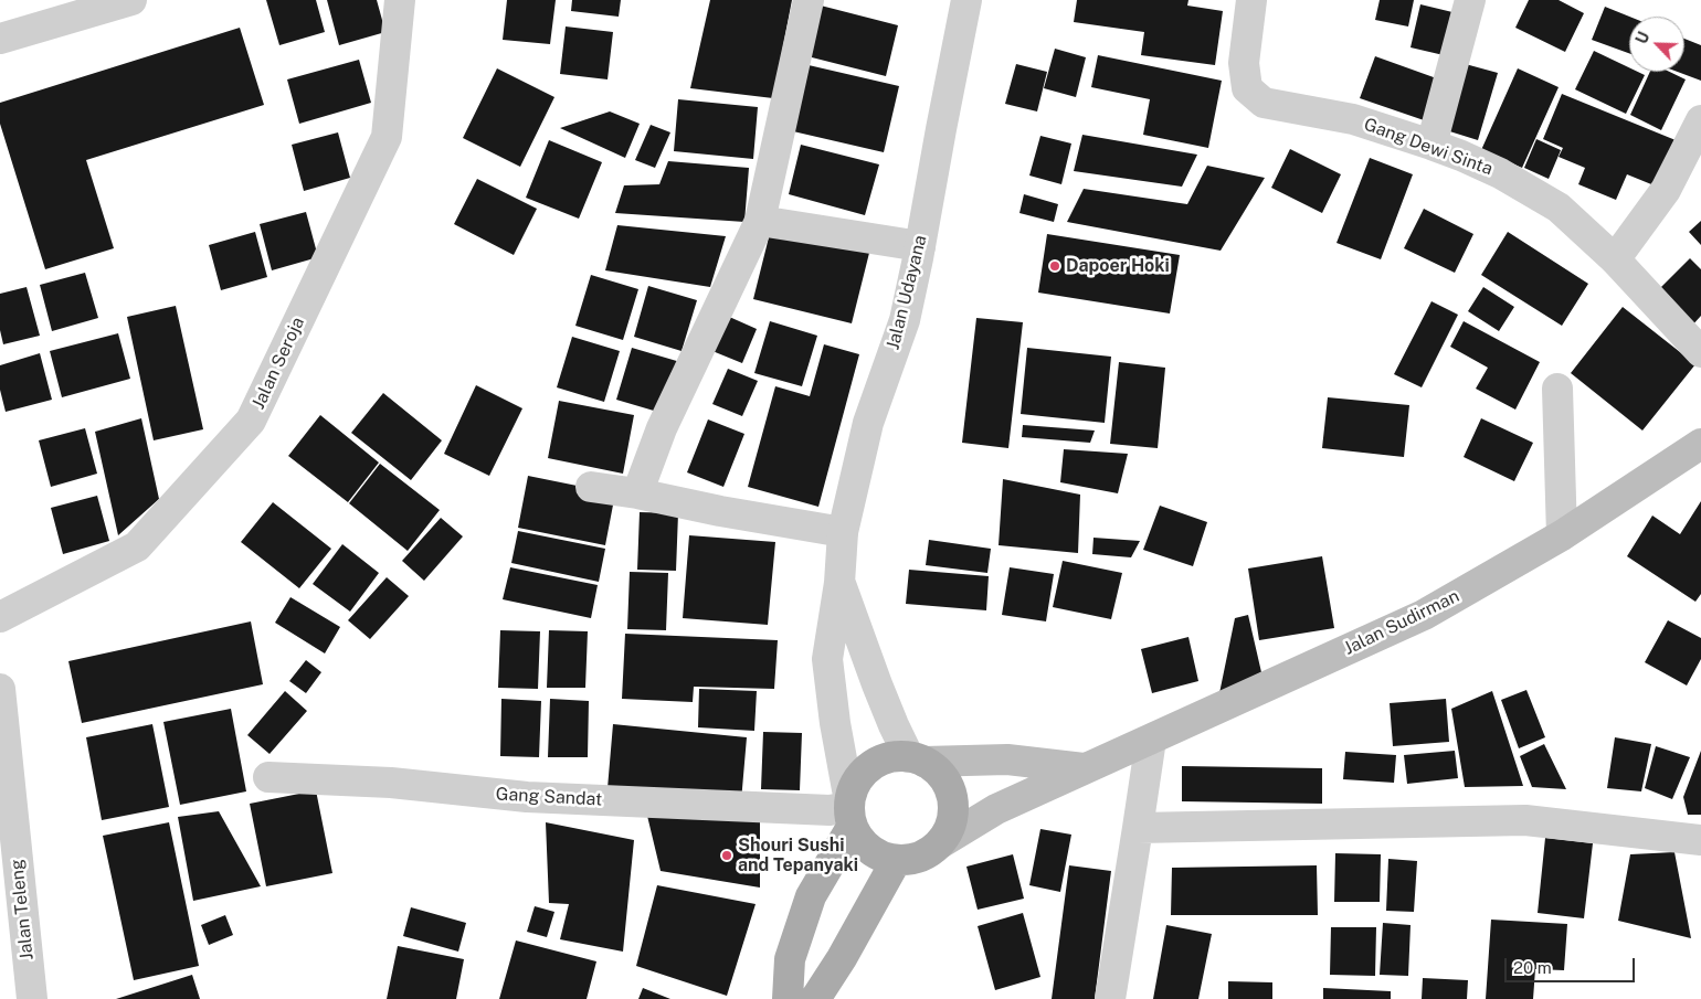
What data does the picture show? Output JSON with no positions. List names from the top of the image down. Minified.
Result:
{"streets":{"main road":["Jalan Sudirman"],"street":["Gang Dewi Sinta","Jalan Udayana","Jalan Seroja","Gang Sandat","Jalan Teleng"]},"crossings":[["Jalan Udayana","Jalan Sudirman"],["Jalan Udayana","Gang Sandat"],["Jalan Sudirman","Gang Sandat"]],"places":["Dapoer Hoki","Shouri Sushi and Tepanyaki"],"scale_bar":"20 m","north":"top left"}
